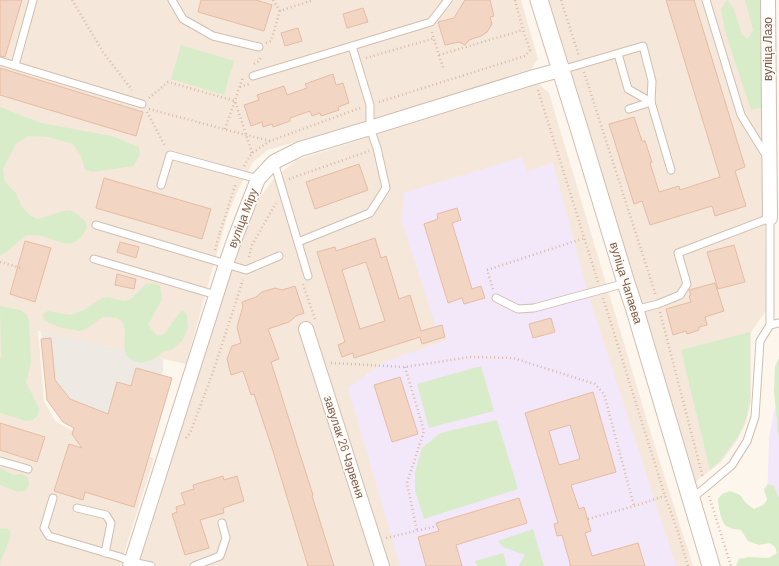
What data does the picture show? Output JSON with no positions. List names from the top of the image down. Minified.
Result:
{"streets":{"street":["вуліца Лазо","вуліца Міру","вуліца Чапаева","завулак 26 Чэрвеня"]},"crossings":[["вуліца Міру","вуліца Чапаева"]]}
